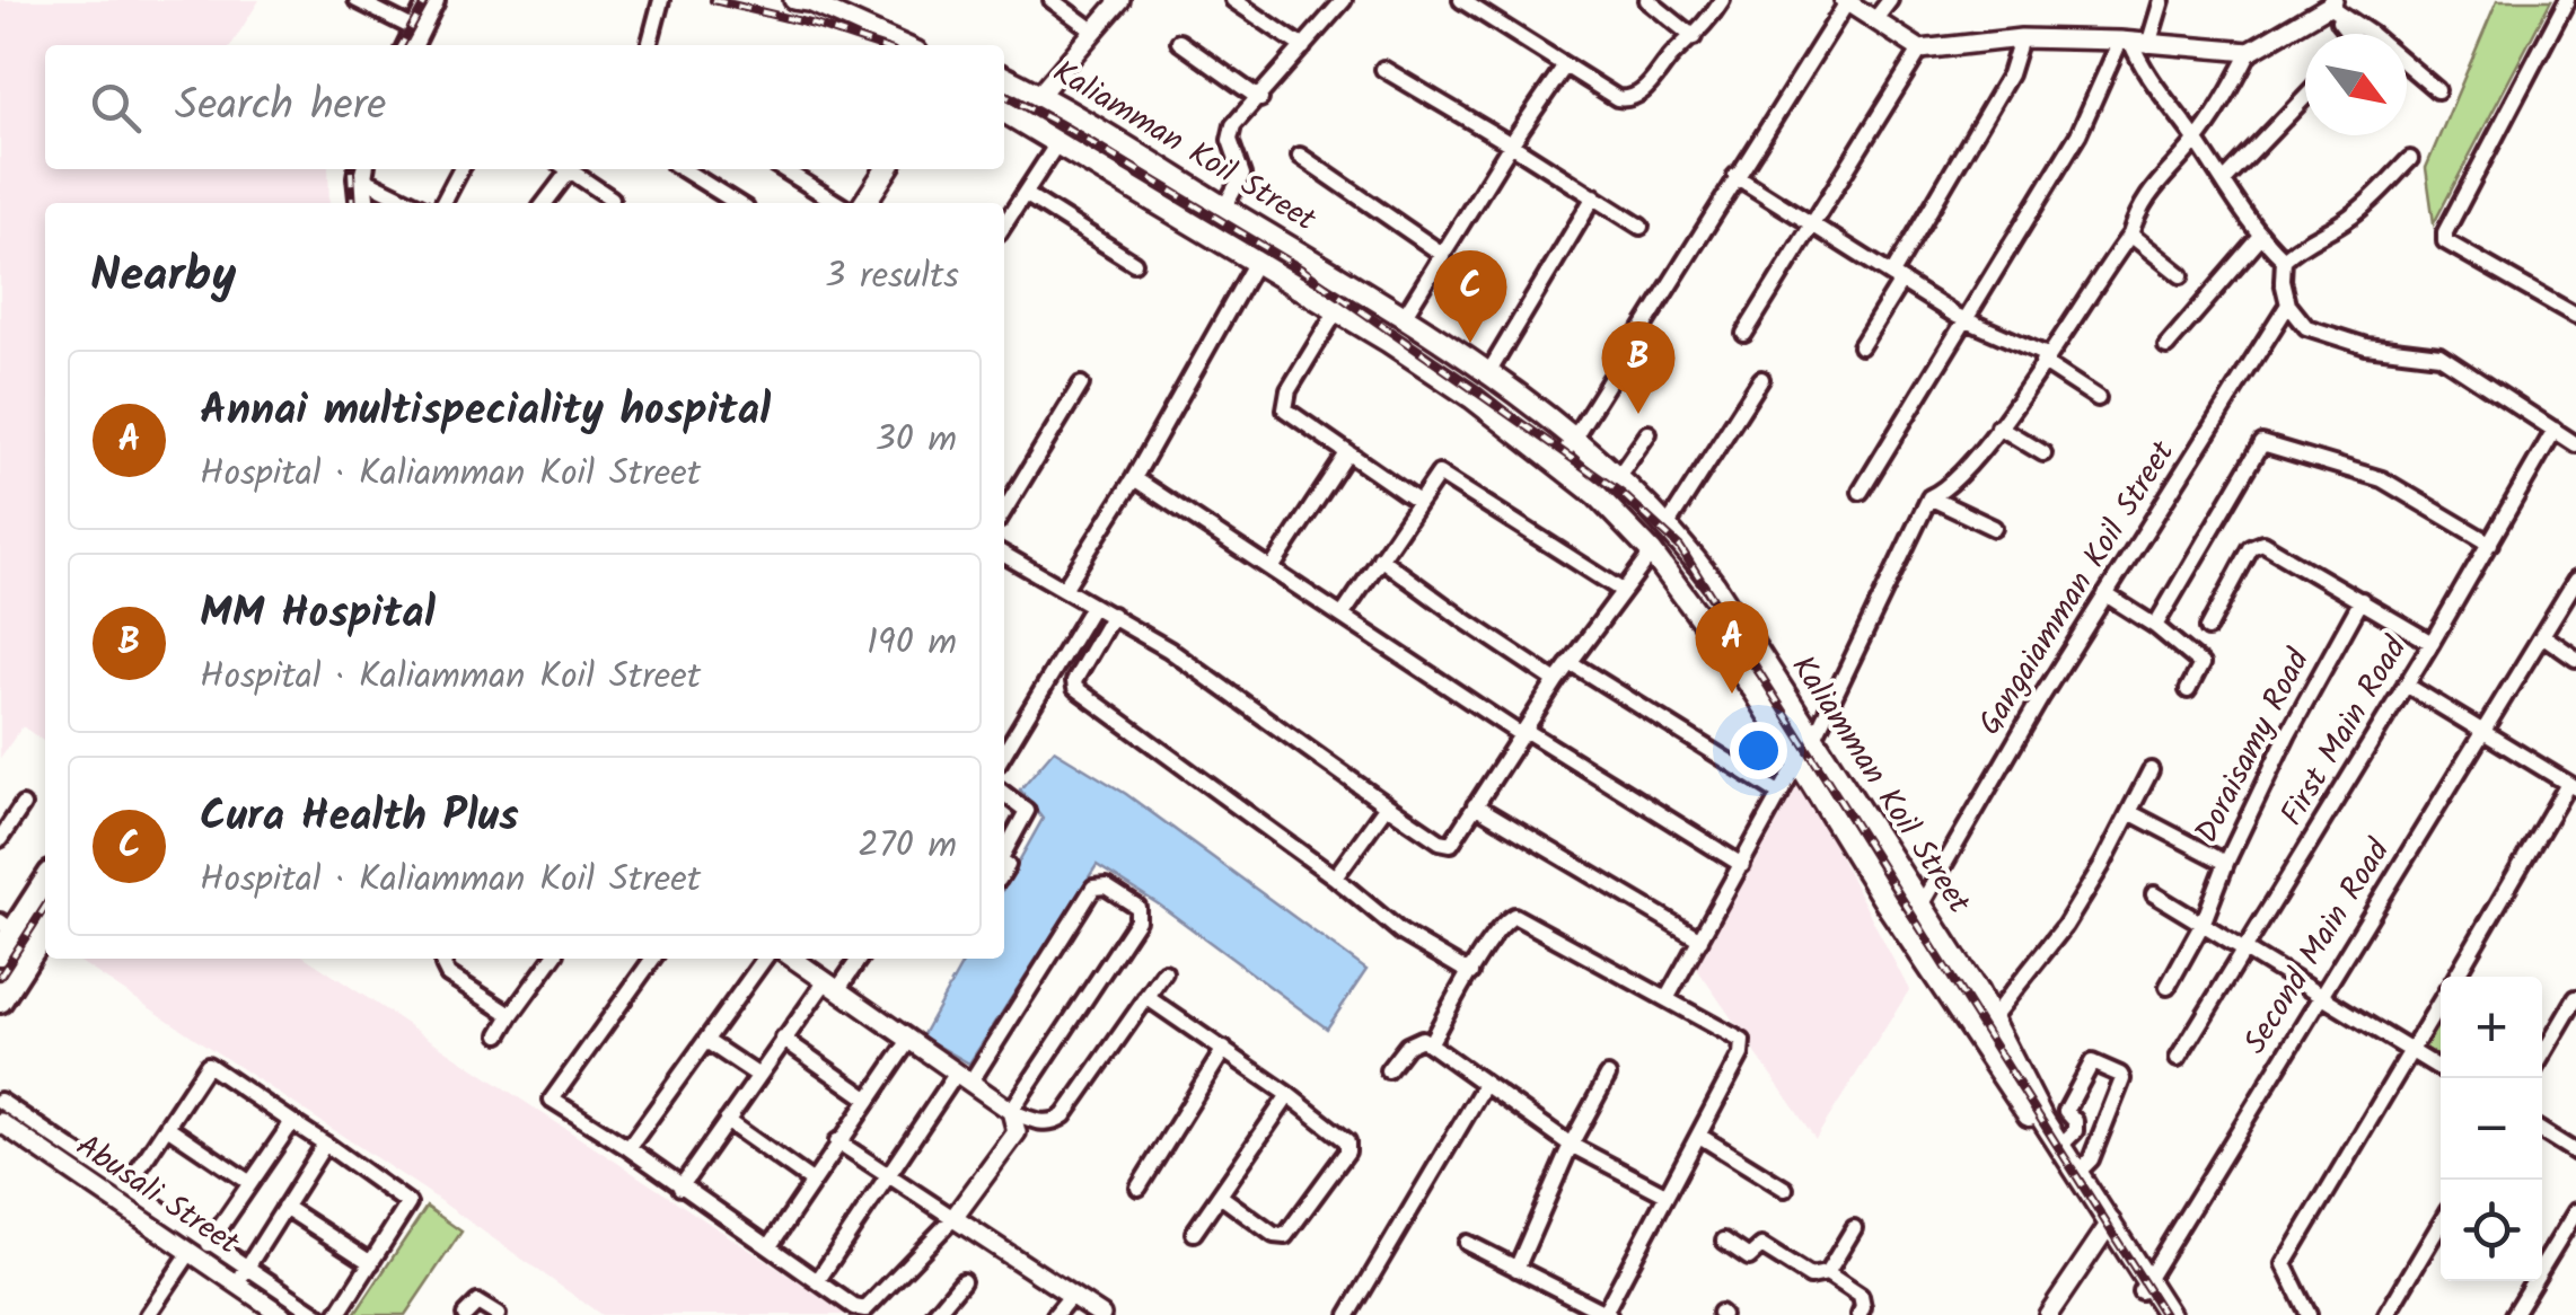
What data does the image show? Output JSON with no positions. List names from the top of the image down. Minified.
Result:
{"streets":{"main road":["Kaliamman Koil Street"],"street":["Gangaiamman Koil Street","First Main Road","Doraisamy Road","Second Main Road","Abusali Street"]},"crossings":[["Kaliamman Koil Street","Gangaiamman Koil Street"],["Kaliamman Koil Street","Second Main Road"]],"north":"bottom right","page":{"search":"Search here","heading":["Nearby","3 results"],"pins":["C","B","A"],"list":[{"mark":"A","name":"Annai multispeciality hospital","note":"Hospital · Kaliamman Koil Street","value":"30 m"},{"mark":"B","name":"MM Hospital","note":"Hospital · Kaliamman Koil Street","value":"190 m"},{"mark":"C","name":"Cura Health Plus","note":"Hospital · Kaliamman Koil Street","value":"270 m"}],"map_buttons":["+","−"]}}
